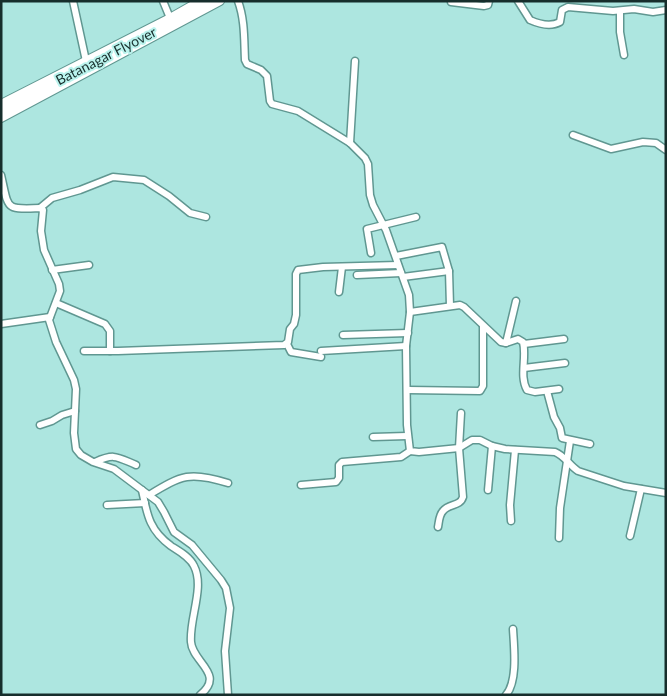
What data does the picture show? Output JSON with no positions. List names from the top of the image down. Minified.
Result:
{"streets":{"main road":["Batanagar Flyover"]}}
